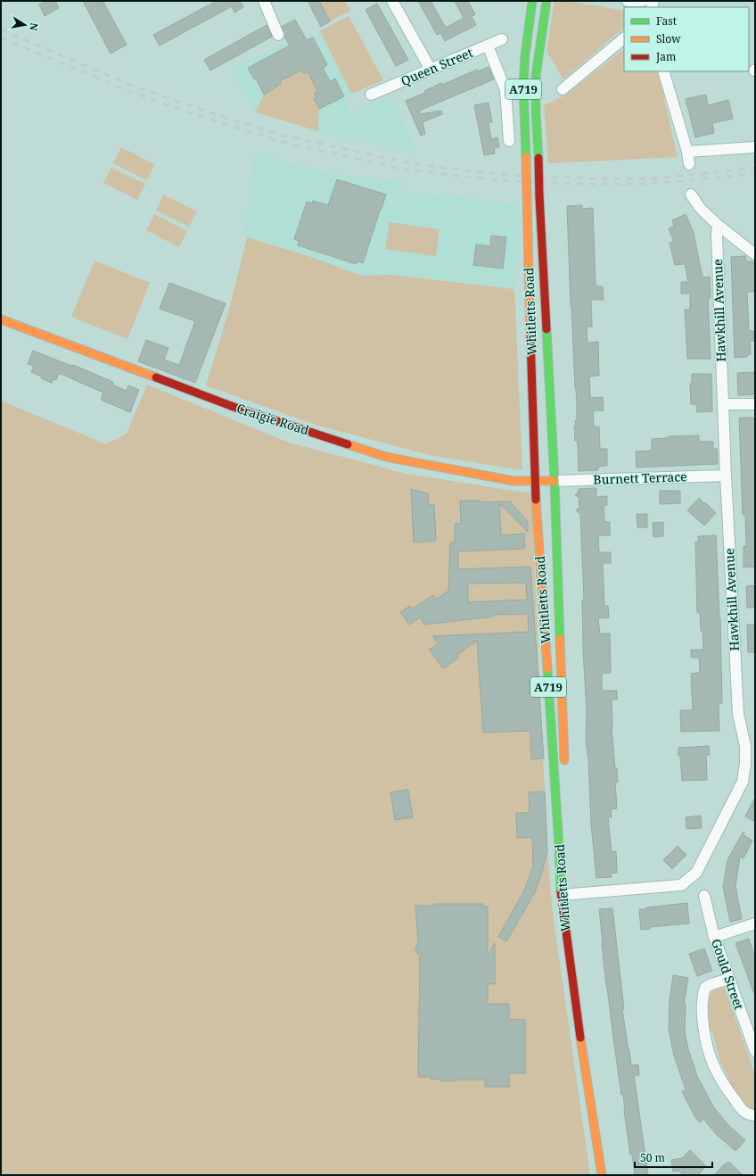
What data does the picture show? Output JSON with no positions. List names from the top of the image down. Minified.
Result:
{"streets":{"main road":["A719","Whitletts Road","Craigie Road"],"street":["Queen Street","Hawkhill Avenue","Burnett Terrace","Gould Street"]},"crossings":[["Hawkhill Avenue","Burnett Terrace"],["Whitletts Road","Craigie Road"],["Whitletts Road","Burnett Terrace"],["Craigie Road","Burnett Terrace"]],"legend":["Fast","Slow","Jam"],"scale_bar":"50 m","north":"right"}
